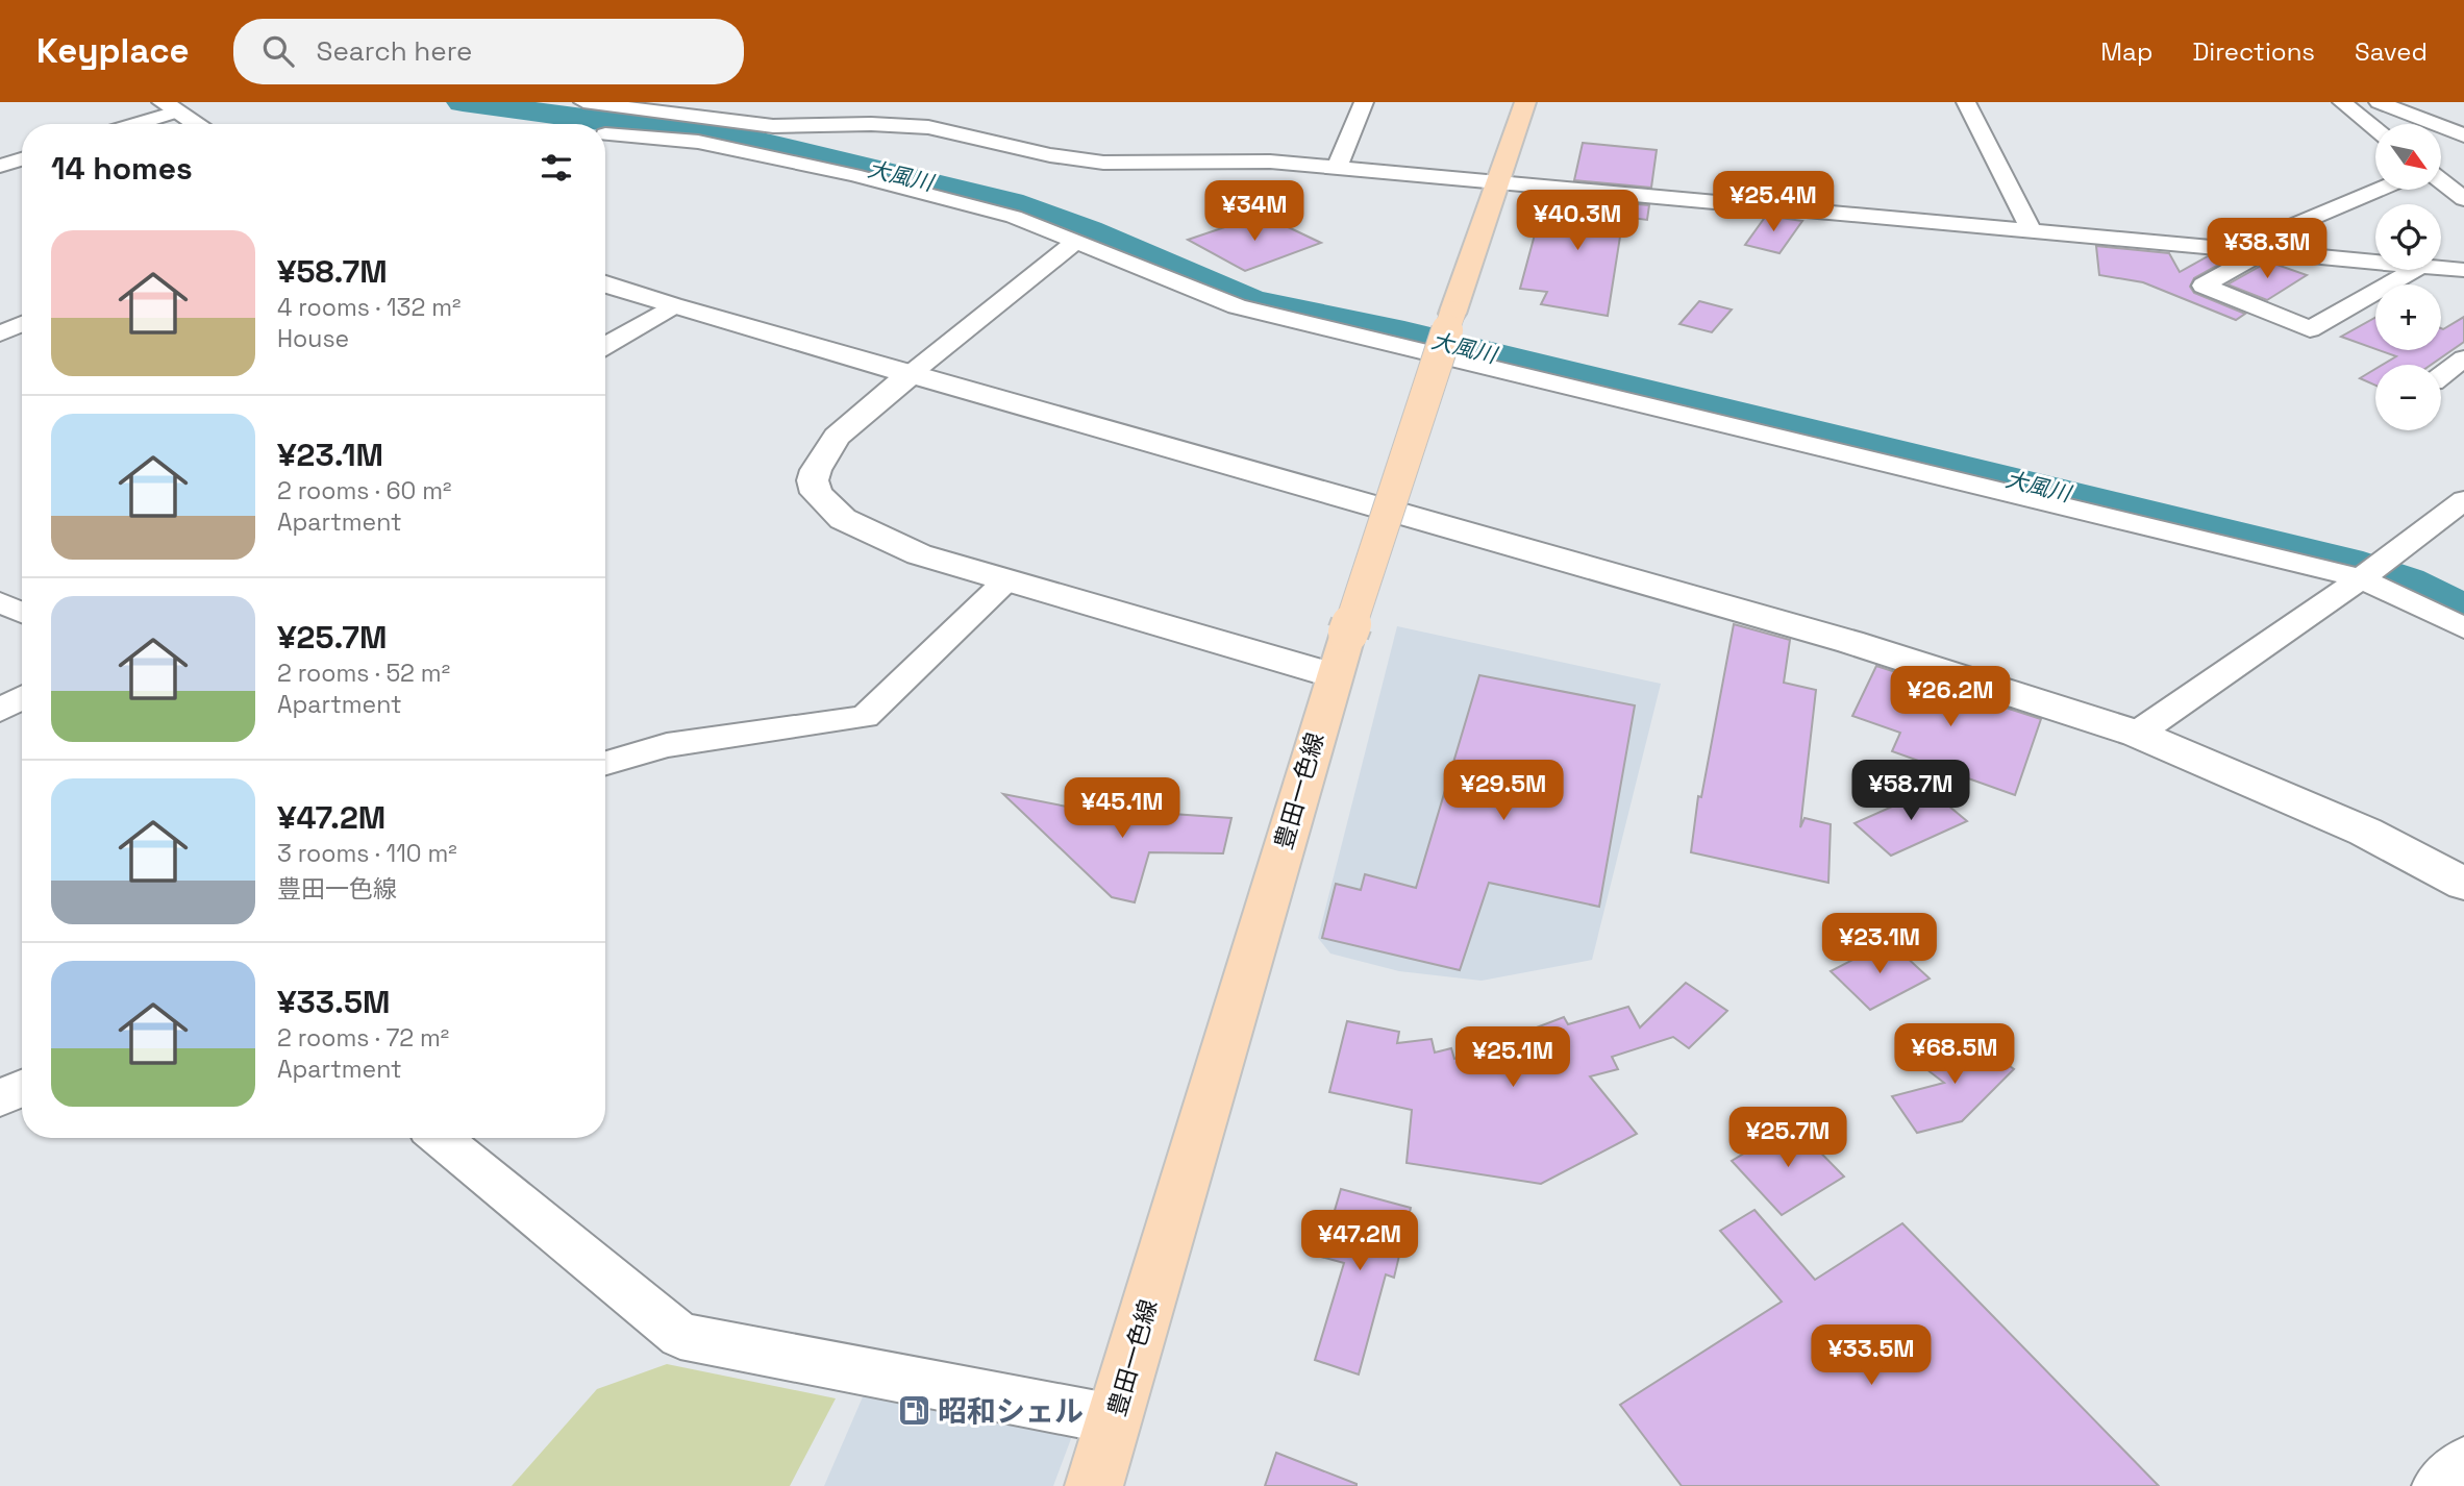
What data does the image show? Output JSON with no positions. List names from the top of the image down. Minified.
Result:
{"streets":{"main road":["豊田一色線"]},"water":["大風川"],"places":{"fuel station":["昭和シェル"]},"north":"bottom right","page":{"header":"Keyplace","search":"Search here","nav":["Map","Directions","Saved"],"map_buttons":["+","−"],"heading":"14 homes","price":["¥25.4M","¥34M","¥40.3M","¥38.3M","¥26.2M","¥29.5M","¥58.7M","¥45.1M","¥23.1M","¥68.5M","¥25.1M","¥25.7M","¥47.2M","¥33.5M"],"list":[{"name":"¥58.7M","note":"4 rooms · 132 m² · House"},{"name":"¥23.1M","note":"2 rooms · 60 m² · Apartment"},{"name":"¥25.7M","note":"2 rooms · 52 m² · Apartment"},{"name":"¥47.2M","note":"3 rooms · 110 m² · 豊田一色線"},{"name":"¥33.5M","note":"2 rooms · 72 m² · Apartment"}]}}
